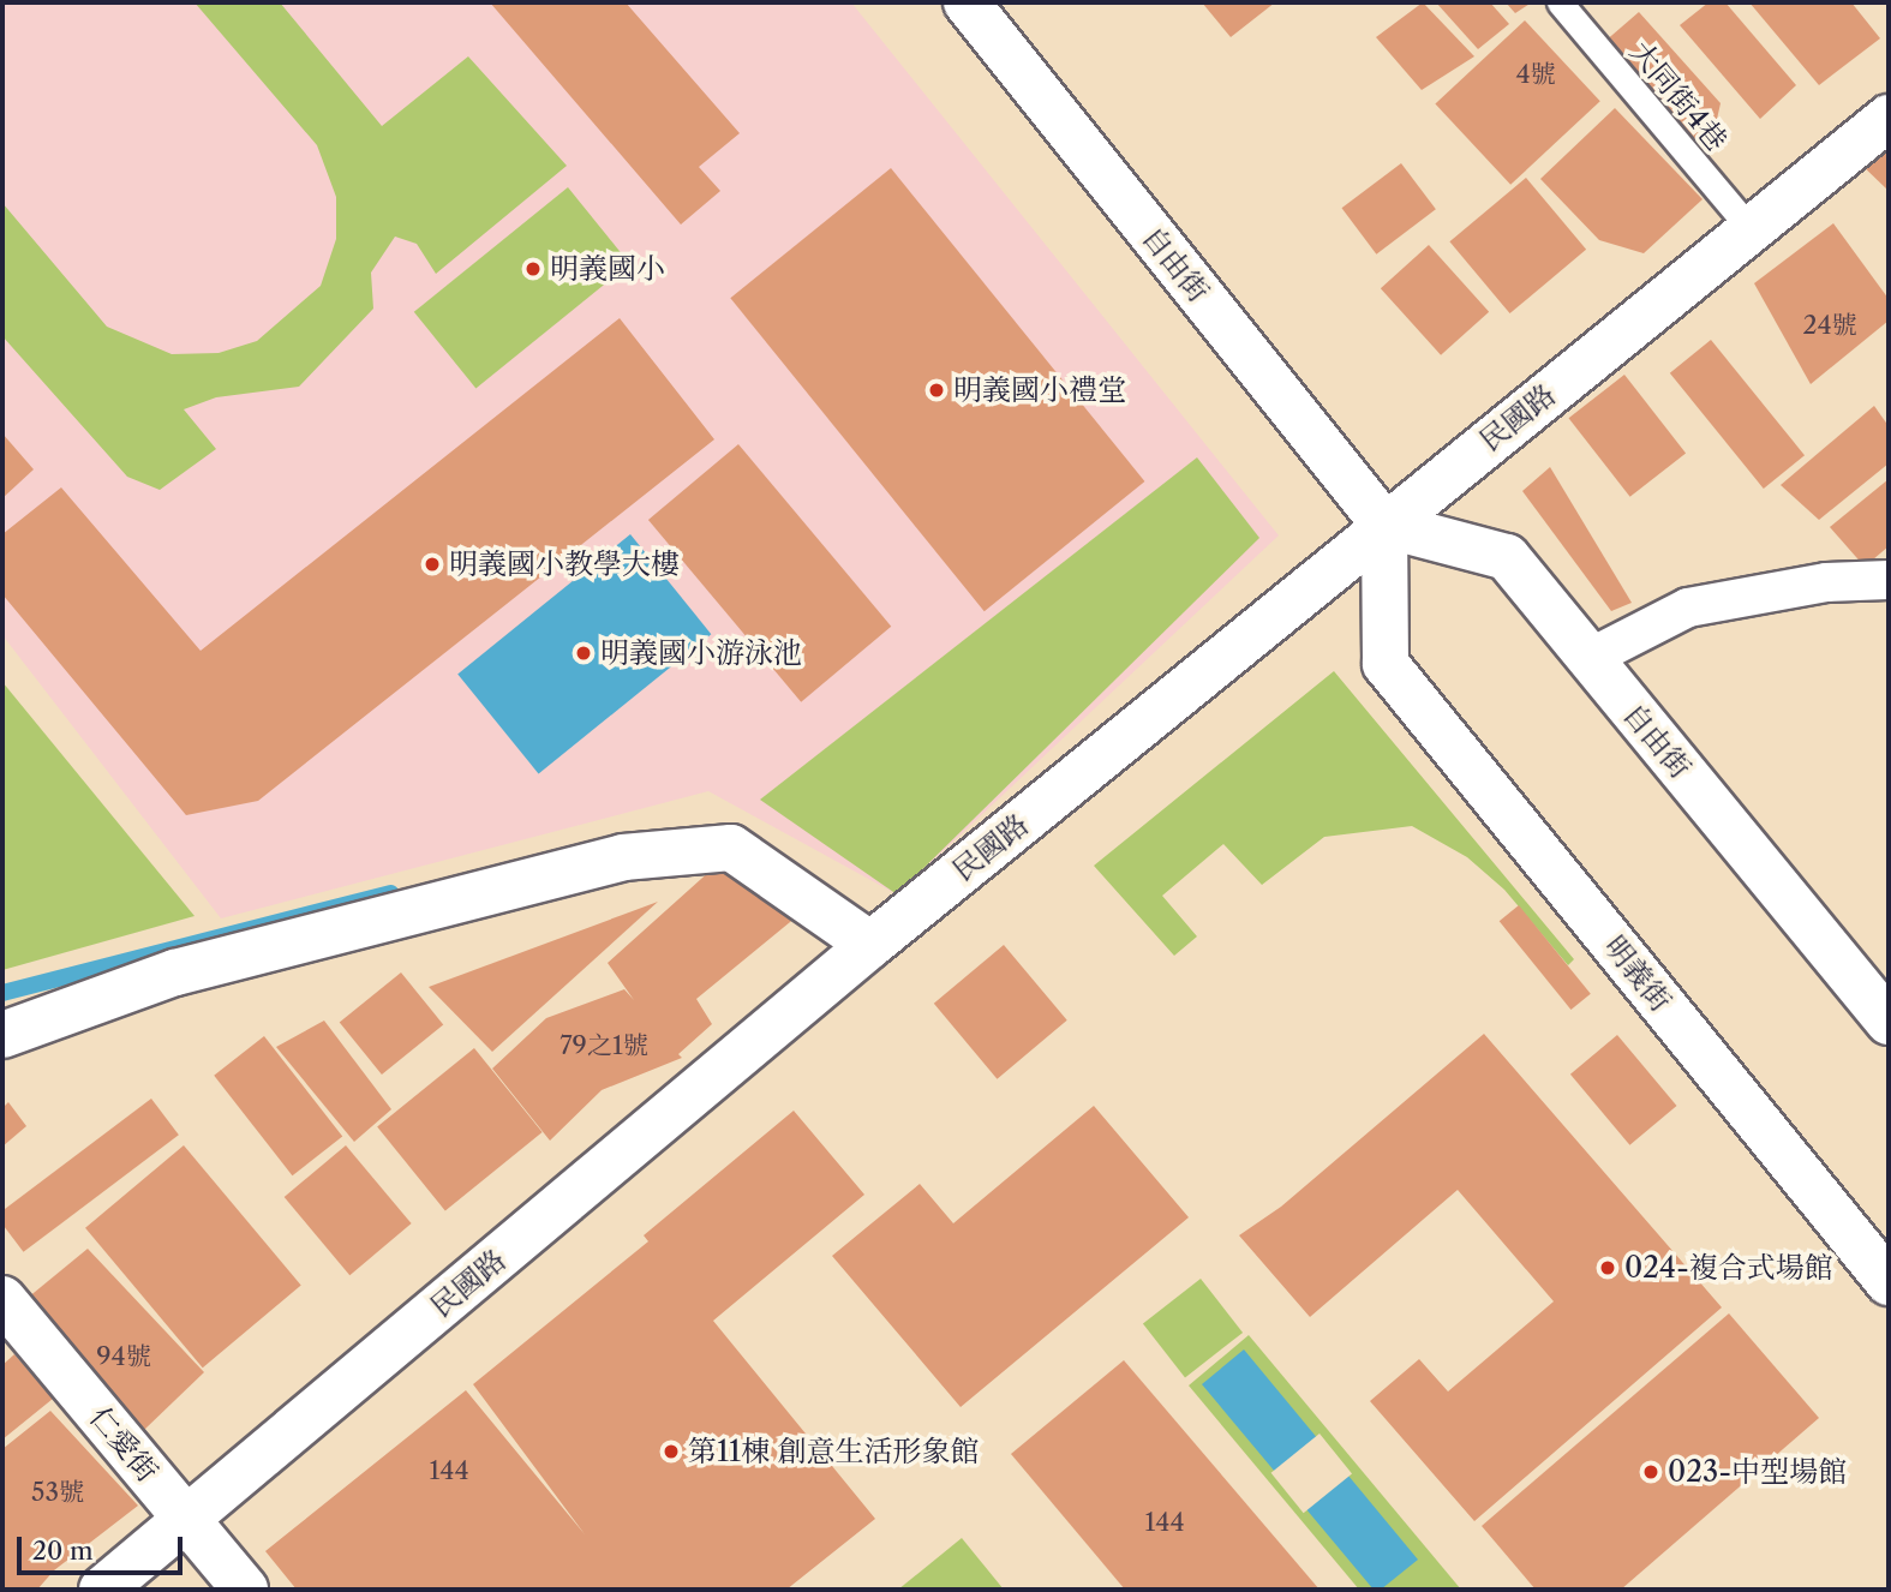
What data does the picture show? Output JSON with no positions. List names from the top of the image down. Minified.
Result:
{"streets":{"street":["自由街","民國路","明義街","仁愛街"],"lane":["大同街4巷"]},"crossings":[["大同街4巷","民國路"],["自由街","民國路"],["自由街","明義街"],["民國路","明義街"],["民國路","仁愛街"]],"places":["明義國小","明義國小禮堂","明義國小教學大樓","明義國小游泳池","024-複合式場館","第11棟 創意生活形象館","023-中型場館"],"house_numbers":["4號","24號","79之1號","94號","144","53號","144"],"scale_bar":"20 m"}
